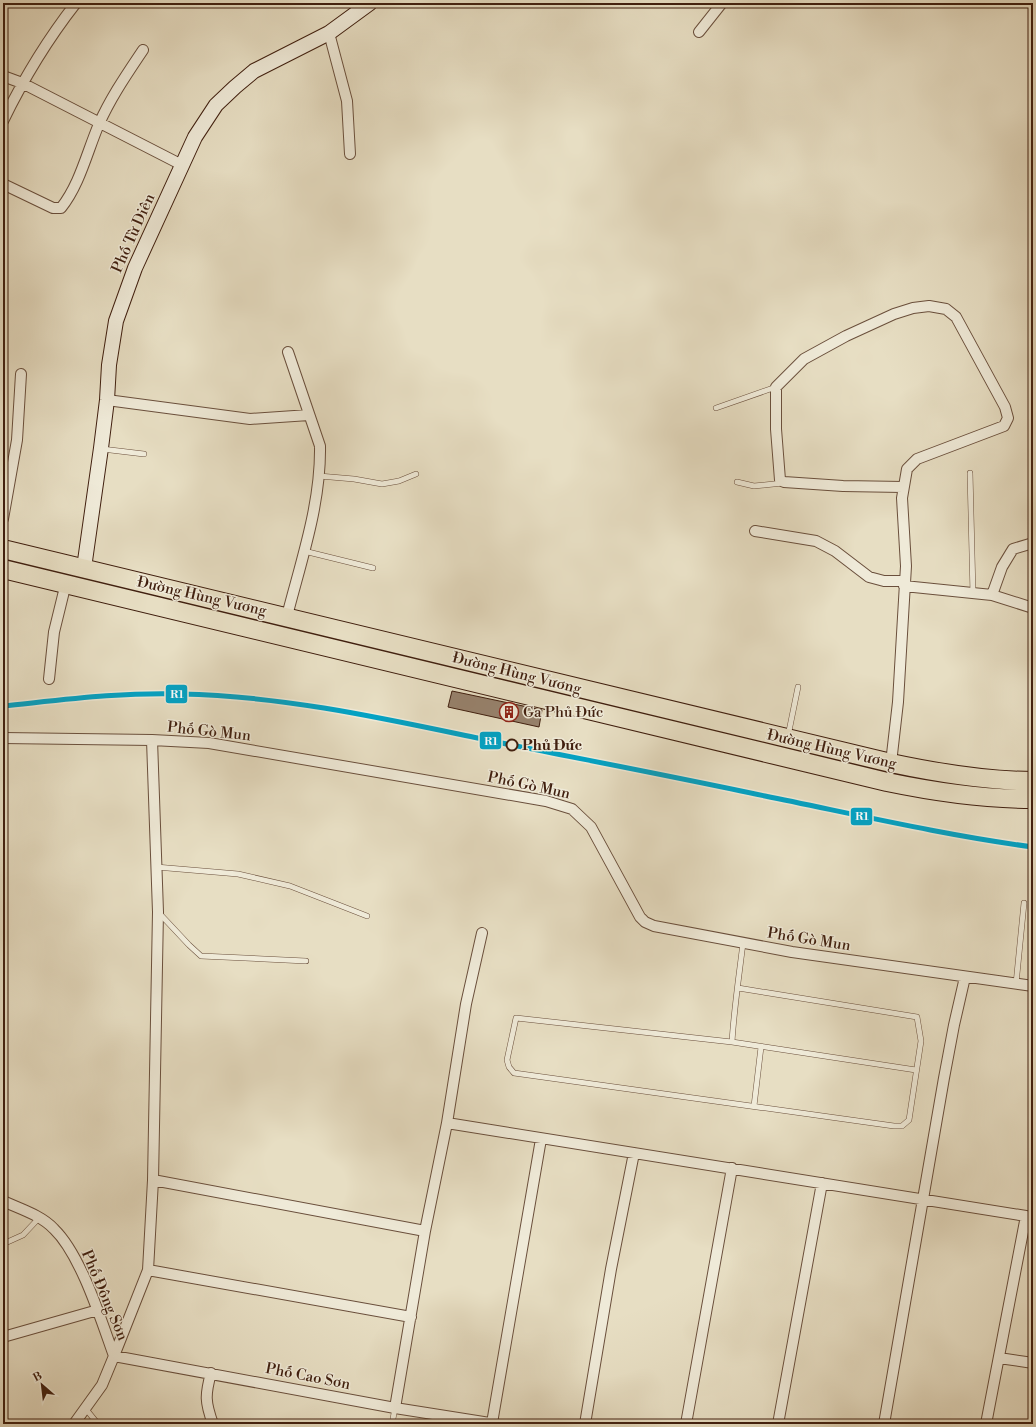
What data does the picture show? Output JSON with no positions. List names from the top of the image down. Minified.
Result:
{"streets":{"highway":["Đường Hùng Vương"],"street":["Phố Từ Diên","Phố Gò Mun","Phố Đông Sơn","Phố Cao Sơn"]},"crossings":[["Phố Từ Diên","Đường Hùng Vương"],["Phố Đông Sơn","Phố Cao Sơn"]],"places":{"building":["Ga Phủ Đức"],"other":["Phủ Đức"]},"lines":["transit line R1"],"north":"top left"}
